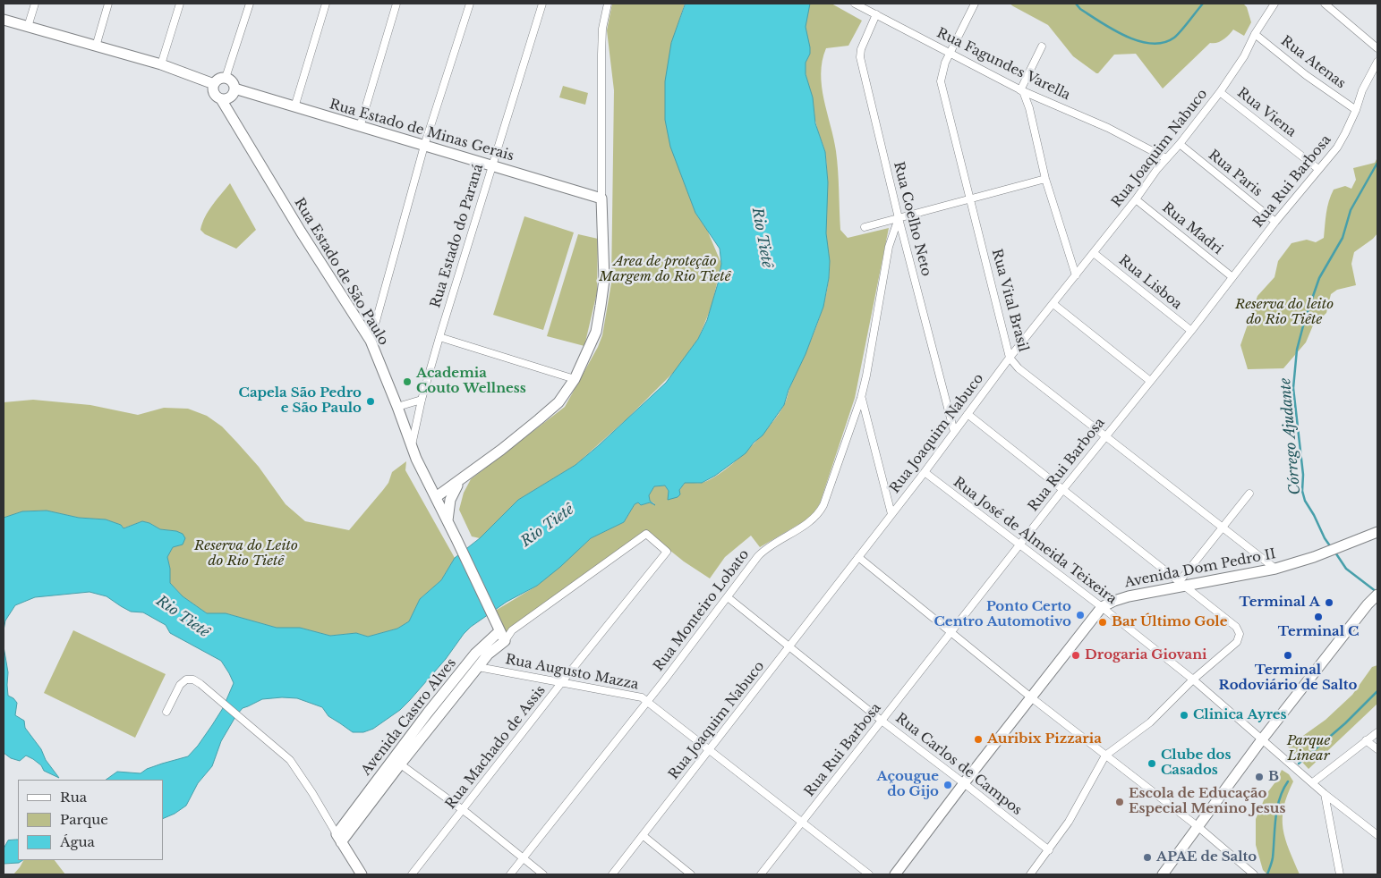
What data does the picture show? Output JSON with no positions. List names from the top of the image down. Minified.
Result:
{"streets":{"street":["Rua Atenas","Rua Fagundes Varella","Rua Viena","Rua Estado de Minas Gerais","Rua Joaquim Nabuco","Rua Paris","Rua Rui Barbosa","Rua Coelho Neto","Rua Madri","Rua Estado do Paraná","Rua Estado de São Paulo","Rua Lisboa","Rua Vital Brasil","Rua José de Almeida Teixeira","Avenida Dom Pedro II","Rua Monteiro Lobato","Rua Augusto Mazza","Avenida Castro Alves","Rua Machado de Assis","Rua Carlos de Campos"]},"crossings":[["Rua Atenas","Rua Joaquim Nabuco"],["Rua Atenas","Rua Rui Barbosa"],["Rua Fagundes Varella","Rua Joaquim Nabuco"],["Rua Fagundes Varella","Rua Coelho Neto"],["Rua Fagundes Varella","Rua Vital Brasil"],["Rua Viena","Rua Joaquim Nabuco"],["Rua Viena","Rua Rui Barbosa"],["Rua Estado de Minas Gerais","Rua Estado do Paraná"],["Rua Estado de Minas Gerais","Rua Estado de São Paulo"],["Rua Joaquim Nabuco","Rua Paris"],["Rua Joaquim Nabuco","Rua Coelho Neto"],["Rua Joaquim Nabuco","Rua Madri"],["Rua Joaquim Nabuco","Rua Lisboa"],["Rua Joaquim Nabuco","Rua Vital Brasil"],["Rua Joaquim Nabuco","Rua José de Almeida Teixeira"],["Rua Joaquim Nabuco","Rua Augusto Mazza"],["Rua Joaquim Nabuco","Rua Carlos de Campos"],["Rua Paris","Rua Rui Barbosa"],["Rua Rui Barbosa","Rua Madri"],["Rua Rui Barbosa","Rua Lisboa"],["Rua Rui Barbosa","Rua Vital Brasil"],["Rua Rui Barbosa","Rua José de Almeida Teixeira"],["Rua Rui Barbosa","Rua Augusto Mazza"],["Rua Rui Barbosa","Rua Carlos de Campos"],["Rua Coelho Neto","Rua Monteiro Lobato"],["Rua Estado do Paraná","Rua Estado de São Paulo"],["Rua Estado de São Paulo","Avenida Castro Alves"],["Rua Vital Brasil","Avenida Dom Pedro II"],["Rua José de Almeida Teixeira","Avenida Dom Pedro II"],["Avenida Dom Pedro II","Rua Carlos de Campos"],["Rua Monteiro Lobato","Rua Augusto Mazza"],["Rua Monteiro Lobato","Rua Carlos de Campos"],["Rua Augusto Mazza","Avenida Castro Alves"],["Rua Augusto Mazza","Rua Machado de Assis"],["Avenida Castro Alves","Rua Machado de Assis"]],"water":["Rio Tietê","Córrego Ajudante"],"parks":["Area de proteção Margem do Rio Tietê","Reserva do leito do Rio Tiête","Reserva do Leito do Rio Tietê","Parque Linear"],"places":["Academia Couto Wellness","Capela São Pedro e São Paulo","Terminal A","Ponto Certo Centro Automotivo","Terminal C","Bar Último Gole","Drogaria Giovani","Terminal Rodoviário de Salto","Clinica Ayres","Auribix Pizzaria","Clube dos Casados","B","Açougue do Gijo","Escola de Educação Especial Menino Jesus","APAE de Salto"],"legend":["Rua","Parque","Água"]}
